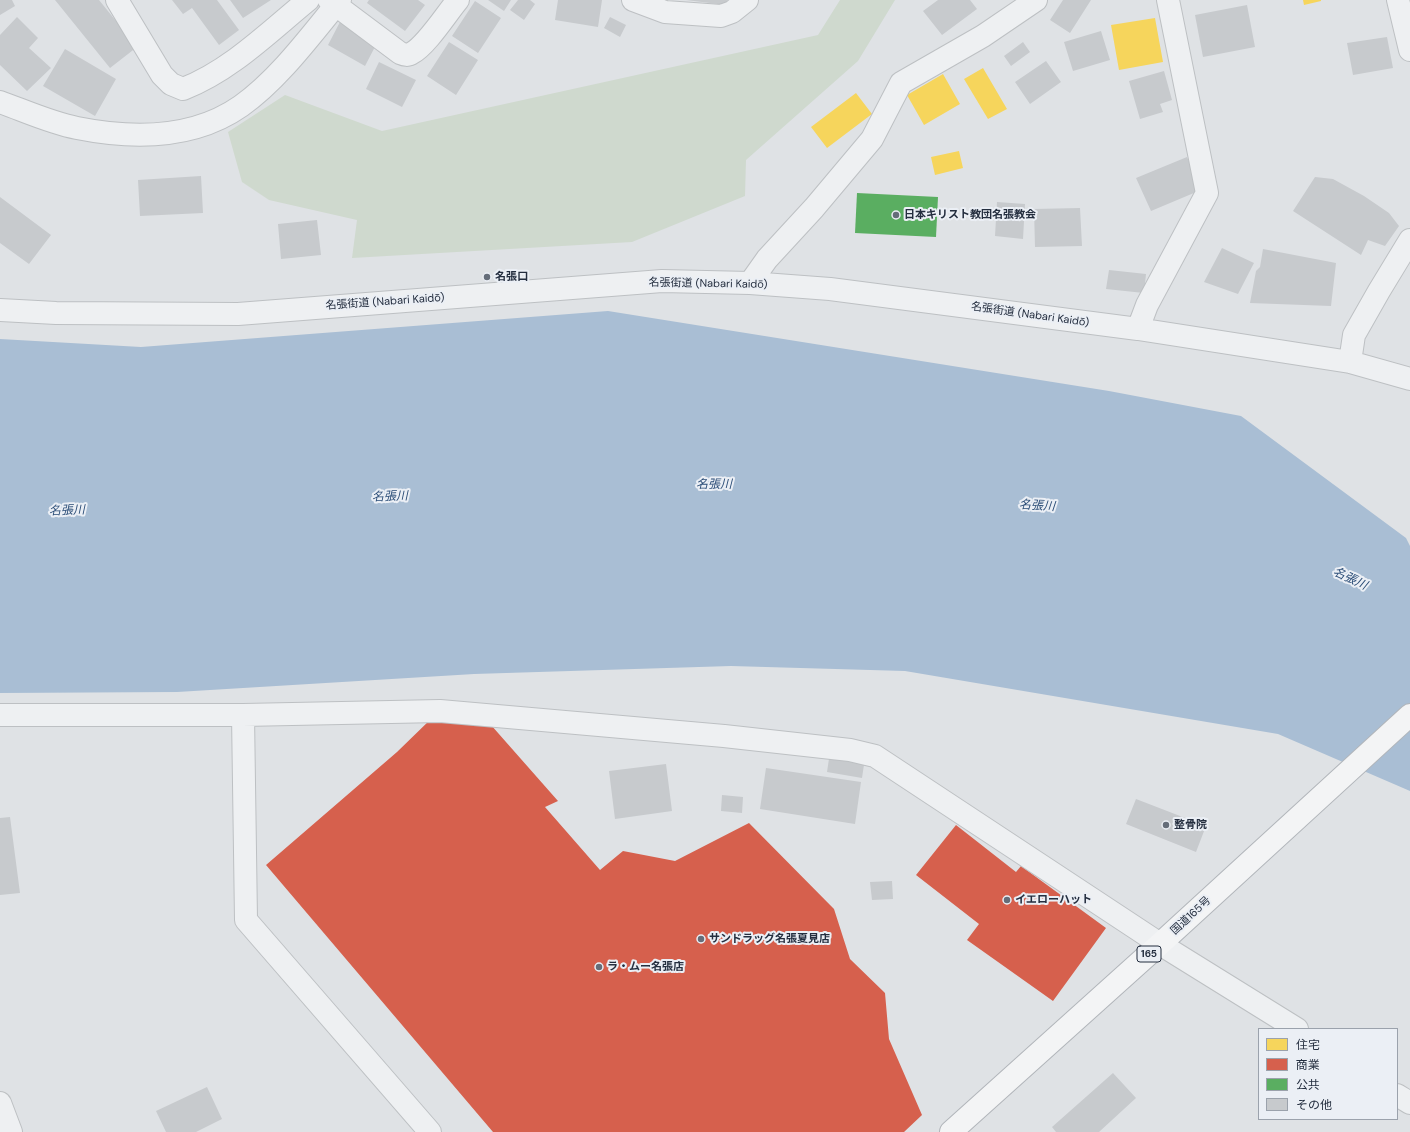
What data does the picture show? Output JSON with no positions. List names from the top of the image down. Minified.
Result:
{"streets":{"highway":["国道165号","165"],"street":["名張街道 (Nabari Kaidō)"]},"water":["名張川"],"places":["日本キリスト教団名張教会","名張口","整骨院","イエローハット","サンドラッグ名張夏見店","ラ・ムー名張店"],"legend":["住宅","商業","公共","その他"]}
